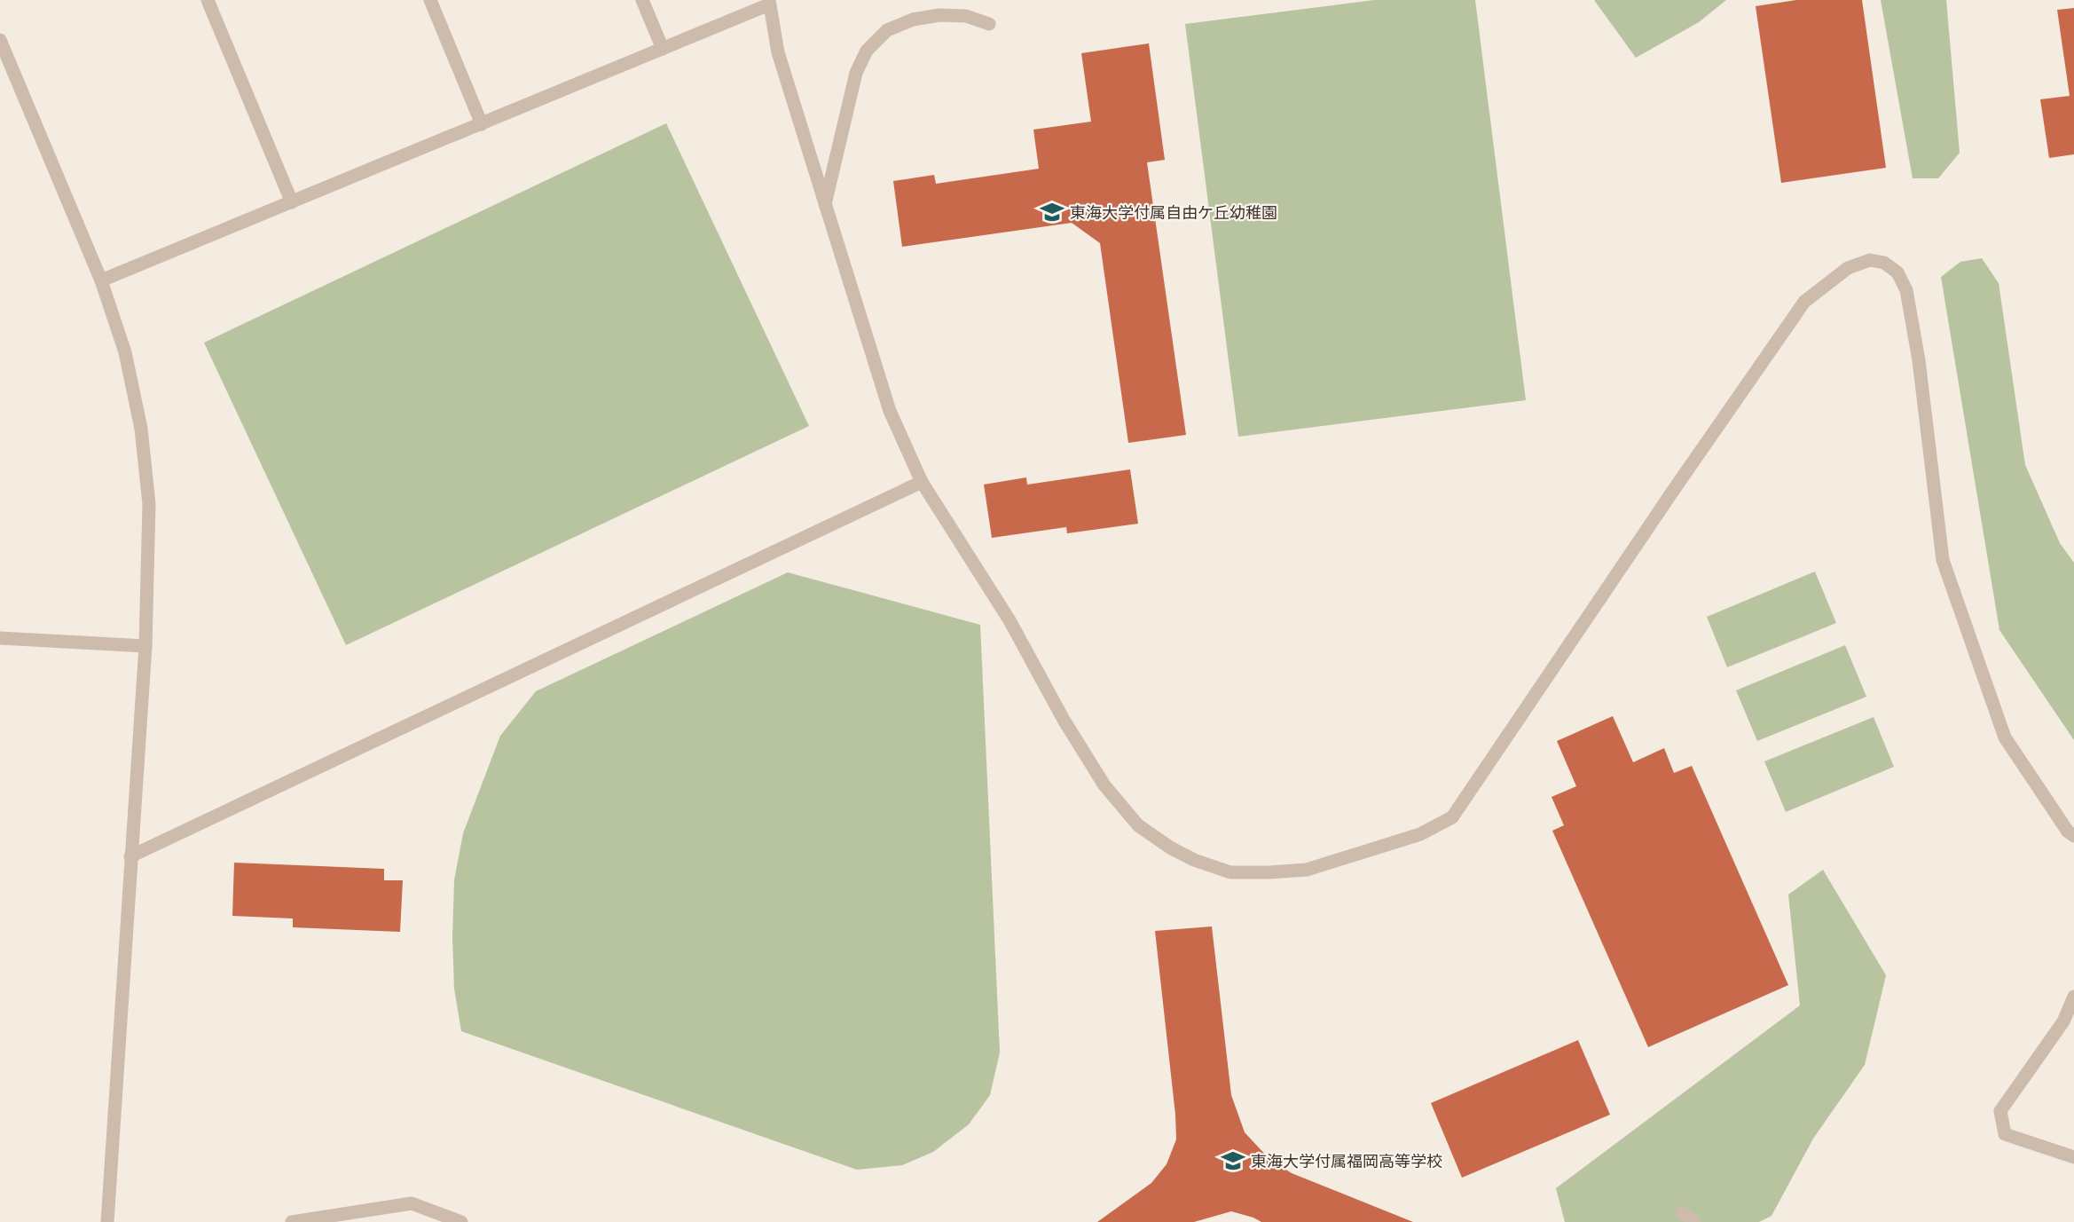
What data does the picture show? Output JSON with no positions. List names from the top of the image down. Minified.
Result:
{"places":{"school or university":["東海大学付属自由ケ丘幼稚園","東海大学付属福岡高等学校"]}}
